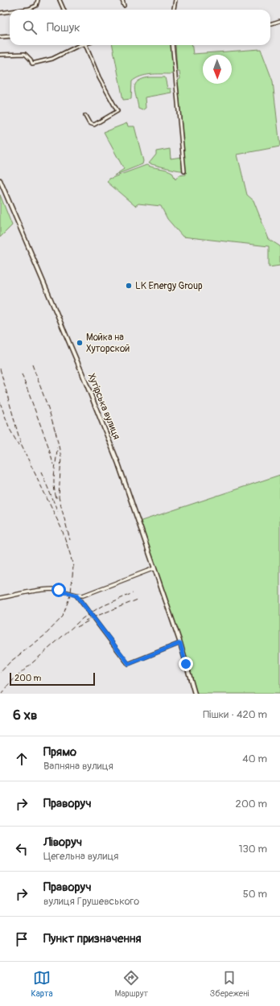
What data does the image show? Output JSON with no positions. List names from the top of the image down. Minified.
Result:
{"streets":{"main road":["Хутірська вулиця"]},"places":["LK Energy Group","Мойка на Хуторской"],"scale_bar":"200 m","north":"bottom","page":{"search":"Пошук","scale":"200 m","heading":["6 хв","Пішки · 420 m"],"list":[["Прямо","Вапняна вулиця","40 m"],["Праворуч","200 m"],["Ліворуч","Цегельна вулиця","130 m"],["Праворуч","вулиця Грушевського","50 m"],"Пункт призначення"],"nav":["Карта","Маршрут","Збережені"]}}
